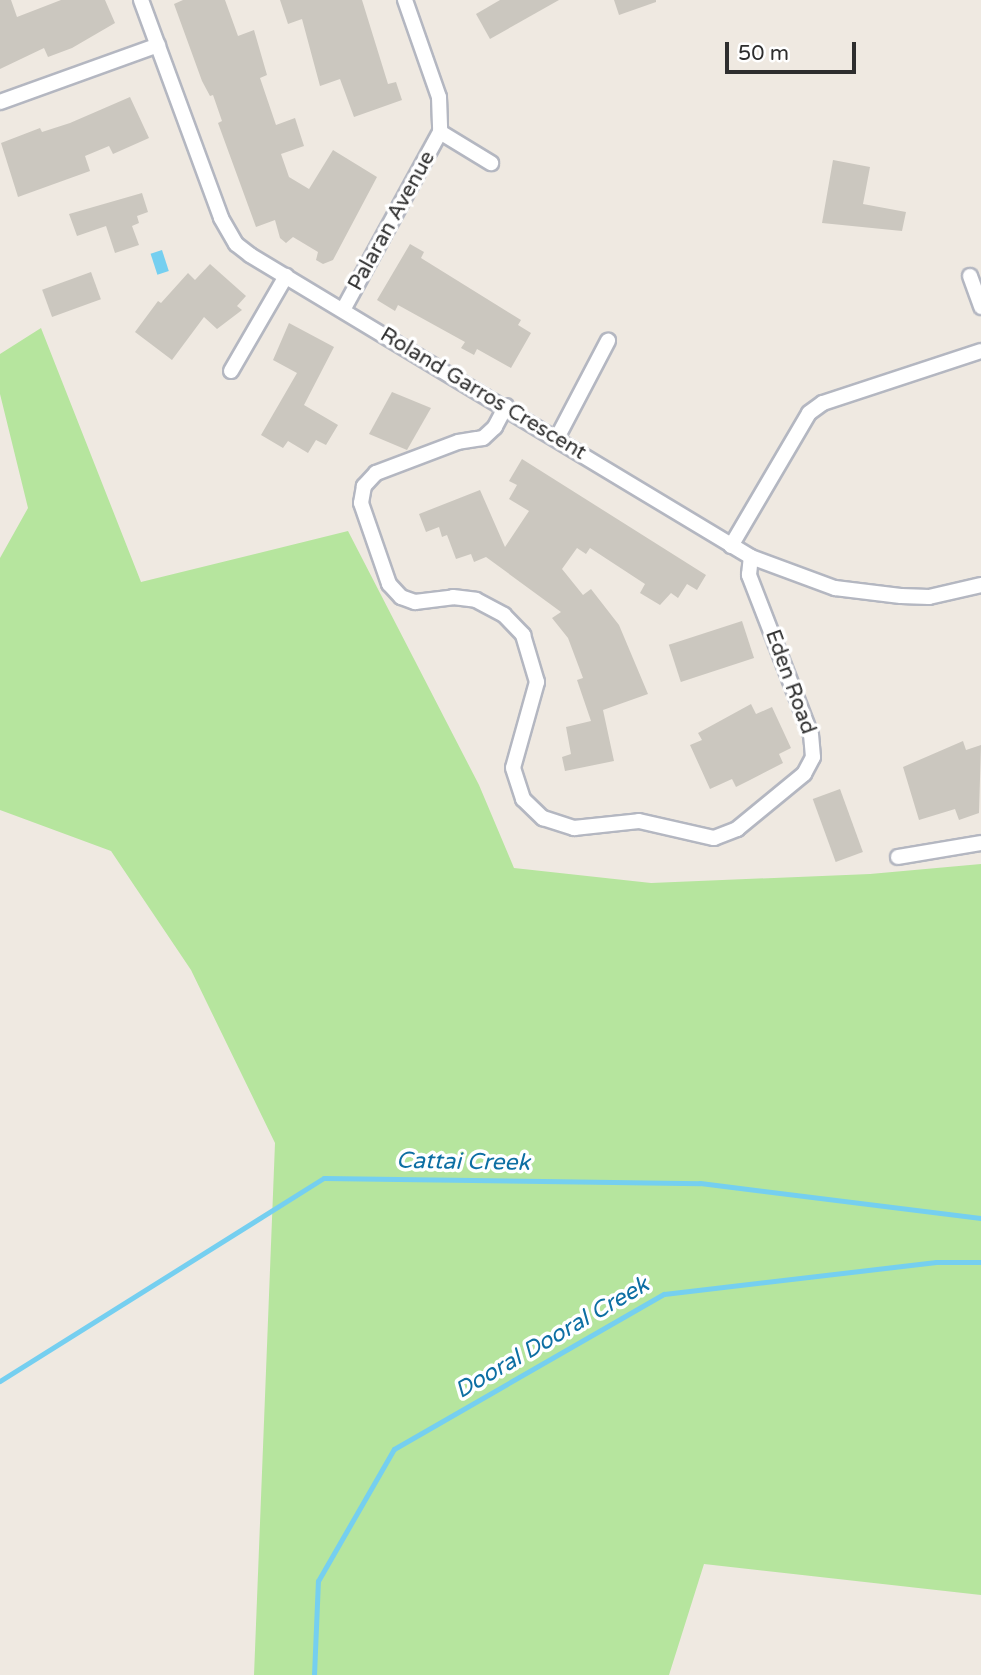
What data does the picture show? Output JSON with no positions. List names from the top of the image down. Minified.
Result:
{"streets":{"street":["Palaran Avenue","Roland Garros Crescent","Eden Road"]},"crossings":[["Palaran Avenue","Roland Garros Crescent"],["Roland Garros Crescent","Eden Road"]],"water":["Cattai Creek","Dooral Dooral Creek"],"scale_bar":"50 m"}
